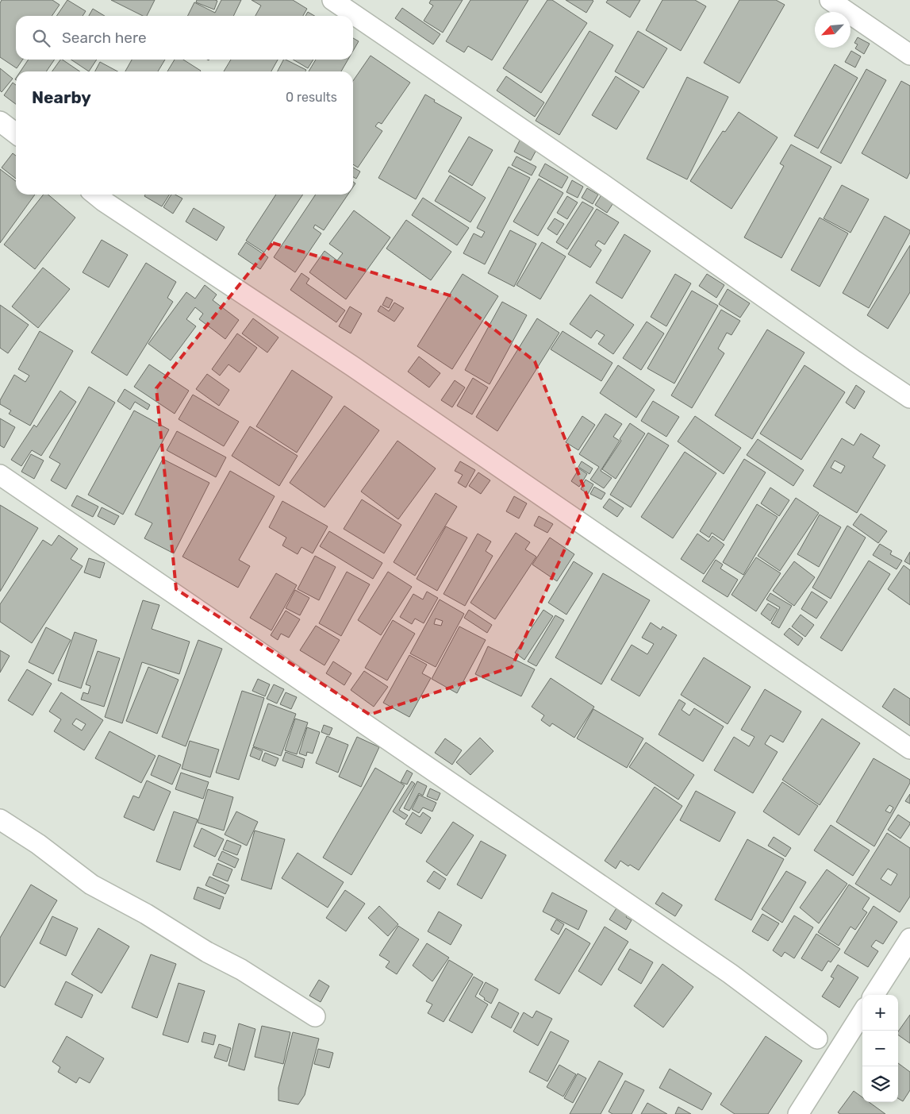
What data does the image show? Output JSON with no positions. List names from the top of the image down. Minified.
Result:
{"north":"bottom left","page":{"search":"Search here","heading":["Nearby","0 results"],"map_buttons":["+","−"]}}
